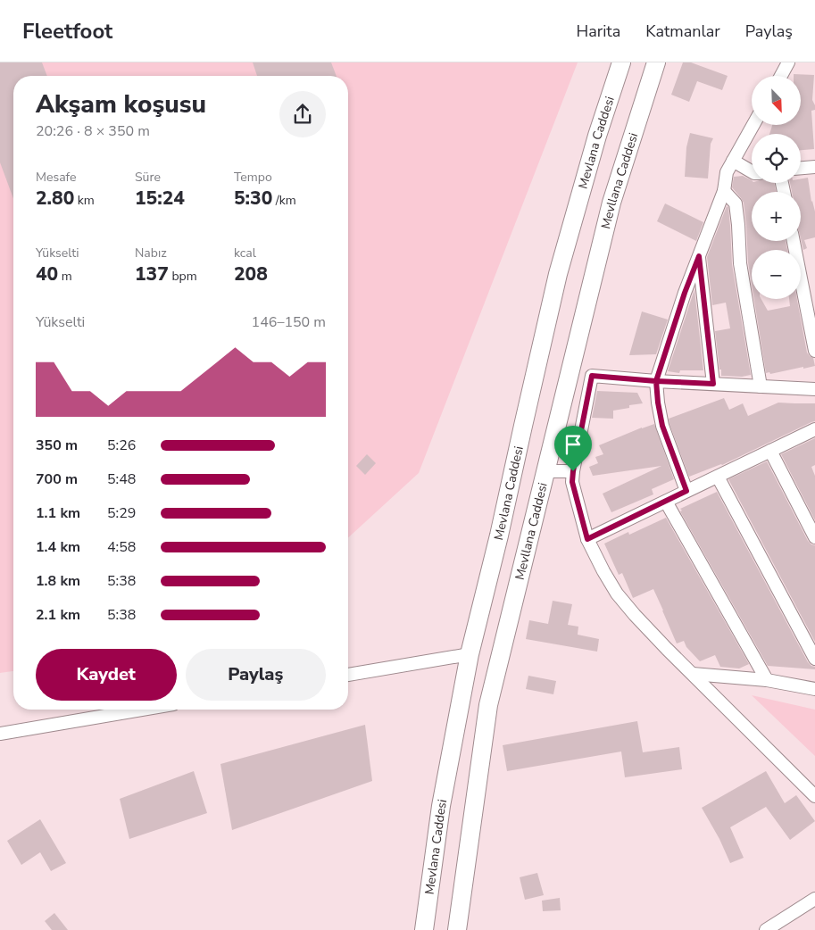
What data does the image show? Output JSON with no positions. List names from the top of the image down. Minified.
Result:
{"streets":{"main road":["Mevlana Caddesi","Mevllana Caddesi"]},"north":"bottom right","page":{"header":"Fleetfoot","nav":["Harita","Katmanlar","Paylaş"],"map_buttons":["+","−"],"heading":["Akşam koşusu","20:26 · 8 × 350 m"],"stats":[["Mesafe","2.80 km"],["Süre","15:24"],["Tempo","5:30 /km"],["Yükselti","40 m"],["Nabız","137 bpm"],["kcal","208"]],"chart":["Yükselti","146–150 m"],"list":[{"name":"350 m","note":"5:26"},{"name":"700 m","note":"5:48"},{"name":"1.1 km","note":"5:29"},{"name":"1.4 km","note":"4:58"},{"name":"1.8 km","note":"5:38"},{"name":"2.1 km","note":"5:38"}],"buttons":["Kaydet","Paylaş"]}}
